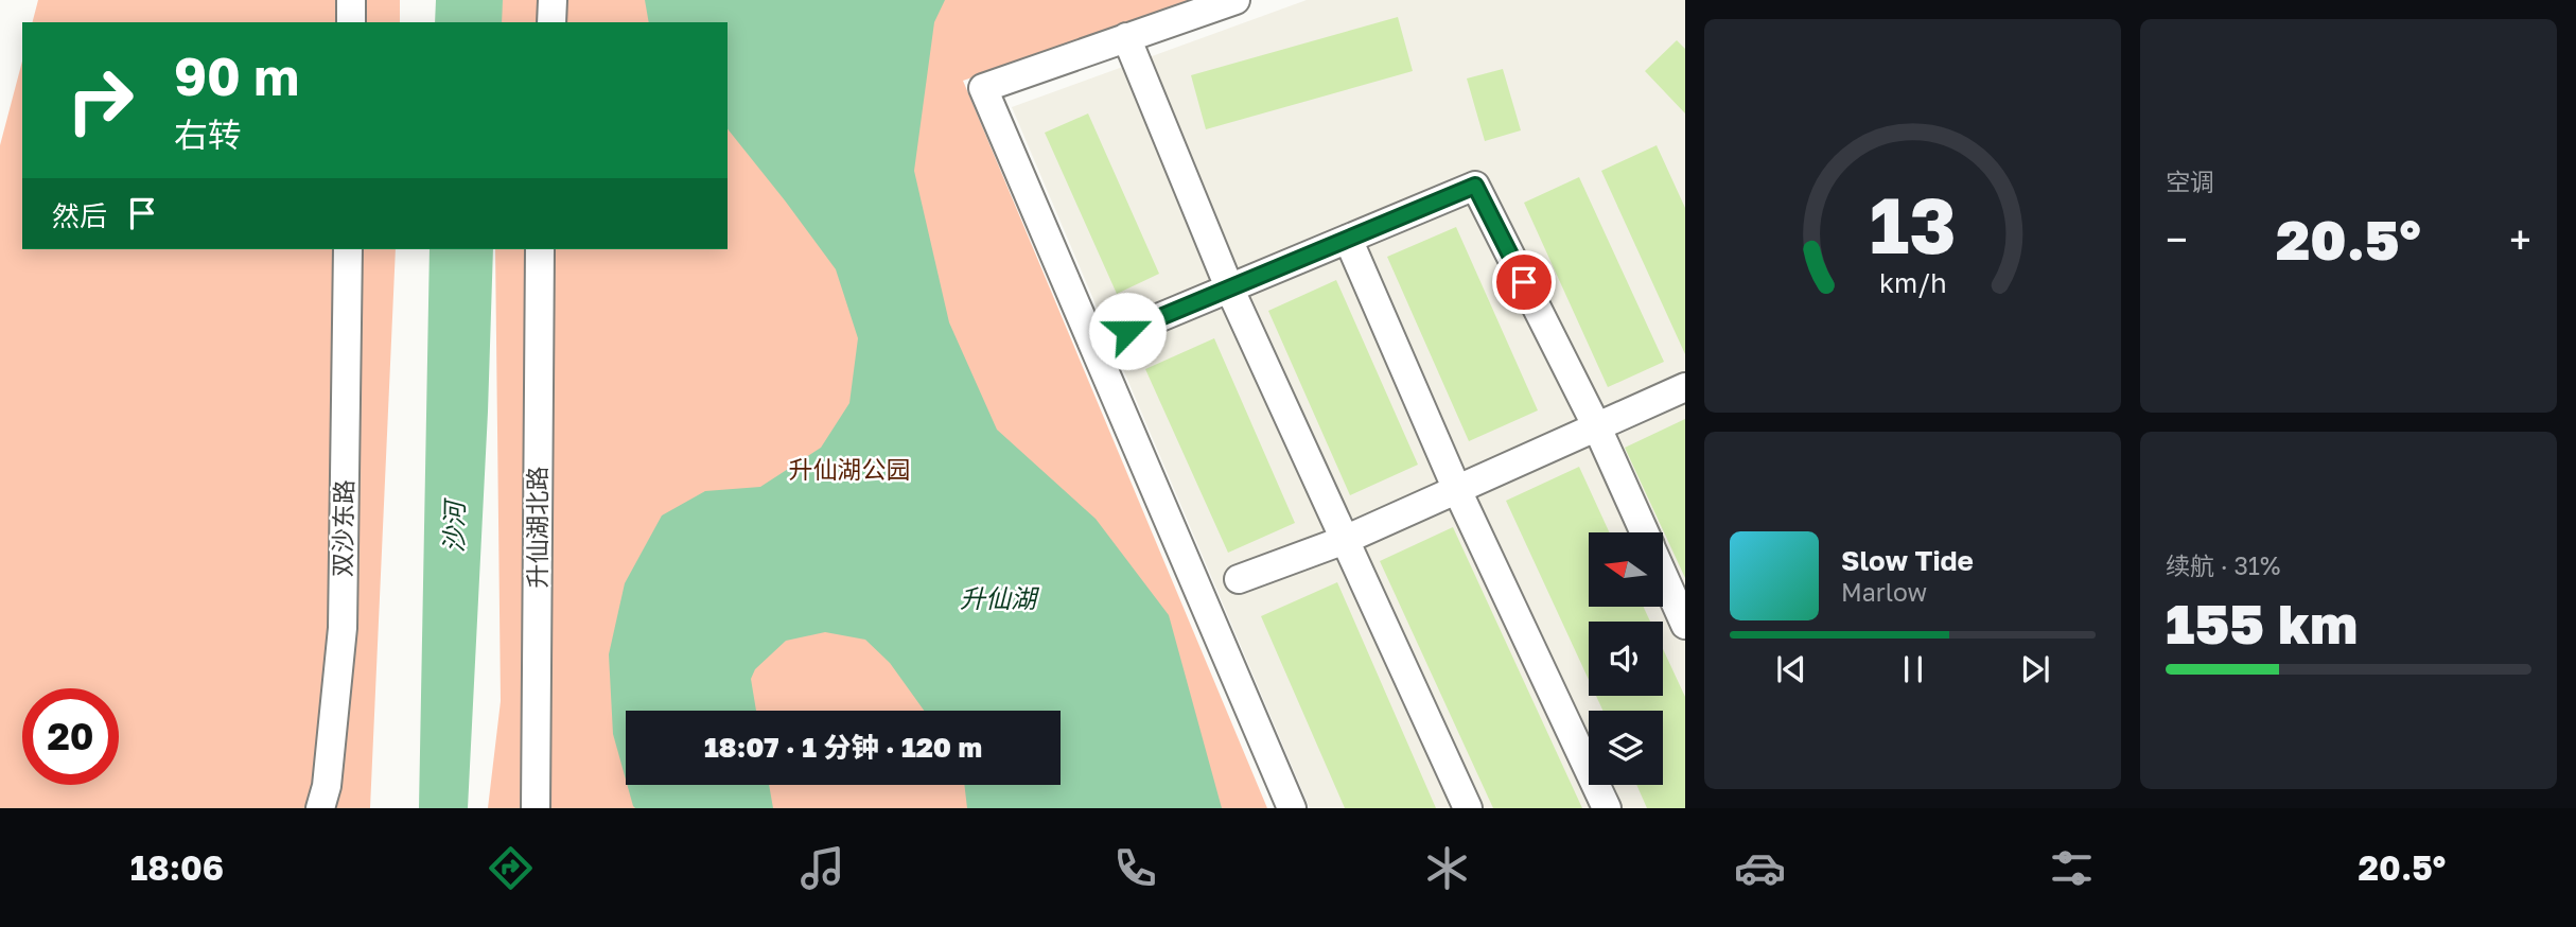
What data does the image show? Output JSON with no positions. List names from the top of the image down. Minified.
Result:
{"streets":{"street":["升仙湖北路","双沙东路"]},"water":["沙河","升仙湖"],"parks":["升仙湖公园"],"north":"left","page":{"tile":["空调",["续航 · 31%","155 km"]],"turn":["90 m","右转"],"then":"然后","heat":["−","20.5°","+"],"song":["Slow Tide","Marlow"],"limit":"20","trip":"18:07 · 1 分钟 · 120 m","tabs":["18:06","20.5°"],"gauge":["13","km/h"]}}
